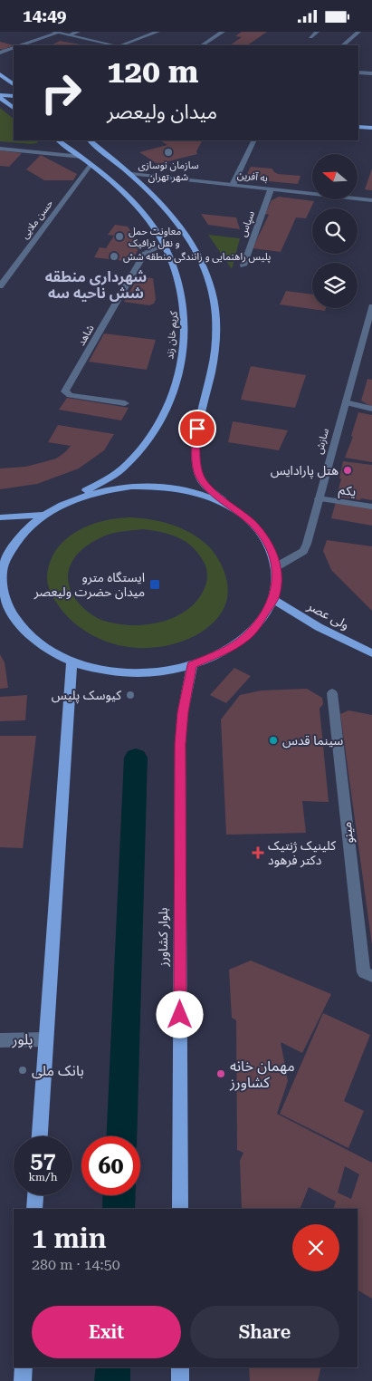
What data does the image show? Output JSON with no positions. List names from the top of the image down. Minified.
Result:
{"streets":{"main road":["کریم خان زند","ولی عصر","بلوار کشاورز"],"street":["به آفرین","حسن ملایی","سپاس","شاهد","سازش","یکم","مینو","پلور"]},"crossings":[["به آفرین","سپاس"],["حسن ملایی","کریم خان زند"],["شاهد","کریم خان زند"],["سازش","یکم"]],"districts":["شهرداری منطقه شش ناحیه سه"],"places":{"other":["سازمان نوسازی شهر تهران","معاونت حمل و نقل ترافیک","پلیس راهنمایی و رانندگی منطقه شش","هتل پارادایس","کیوسک پلیس","سینما قدس","بانک ملی","مهمان خانه كشاورز"],"transit":["ایستگاه مترو میدان حضرت ولیعصر"],"health":["کلینیک ژنتیک دکتر فرهود"]},"north":"left","page":{"status":"14:49","turn":["120 m","میدان ولیعصر"],"speed":"57 km/h","limit":"60","heading":["1 min","280 m · 14:50"],"buttons":["Exit","Share"]}}
